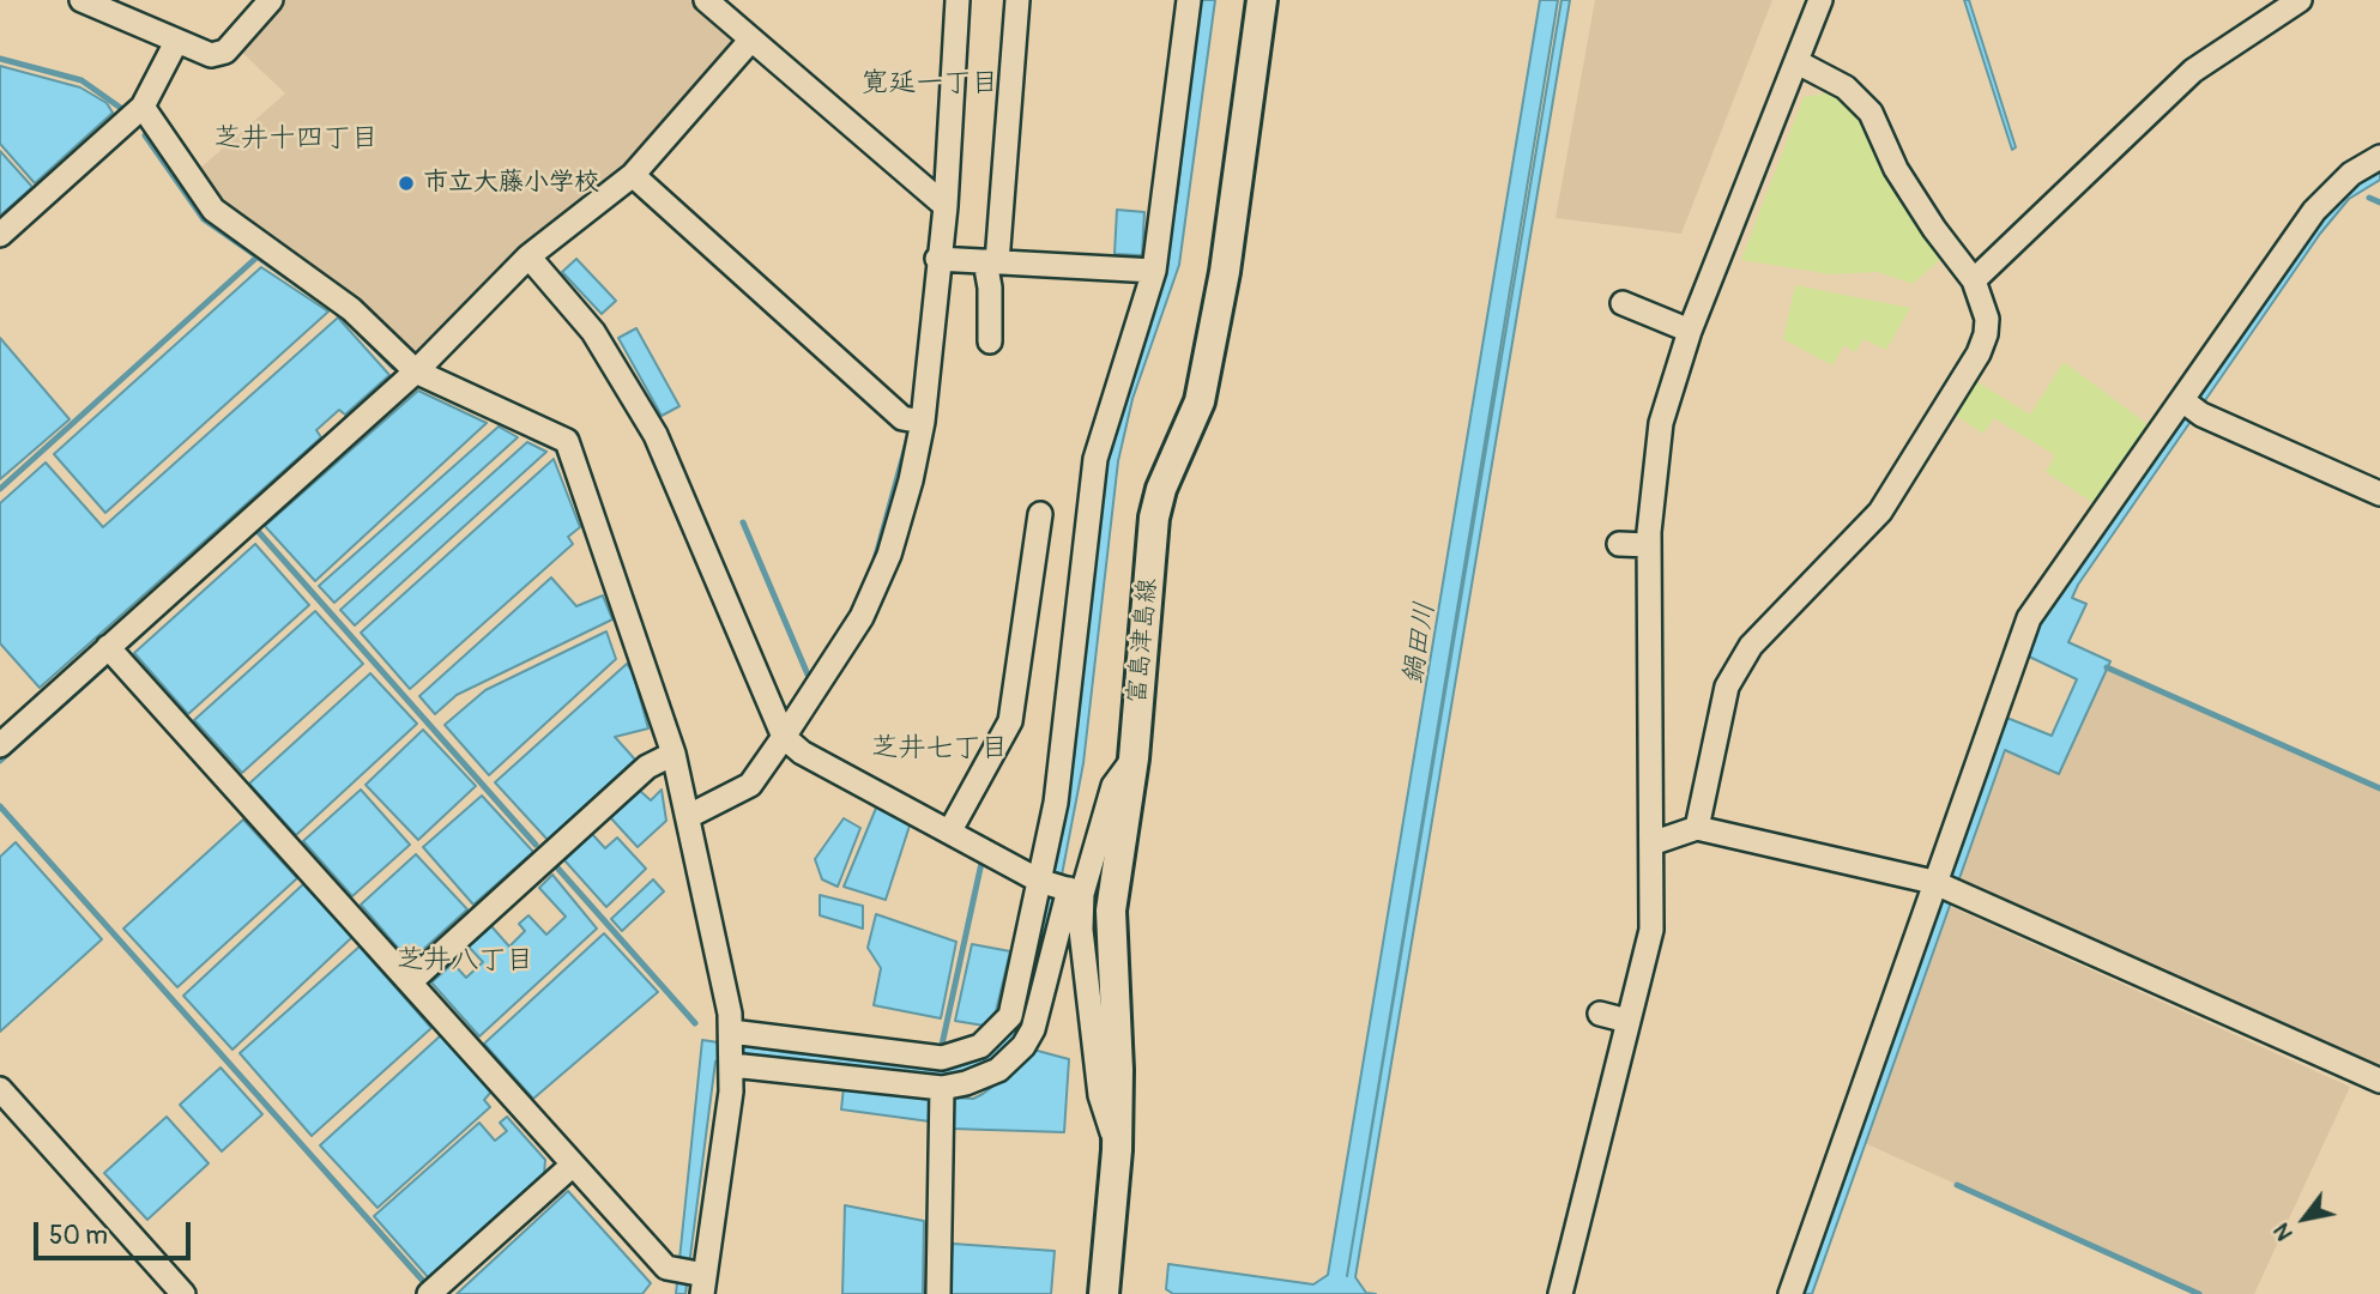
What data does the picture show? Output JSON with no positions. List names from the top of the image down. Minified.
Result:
{"streets":{"main road":["富島津島線"]},"districts":["寛延一丁目","芝井十四丁目","芝井七丁目","芝井八丁目"],"water":["鍋田川"],"places":["市立大藤小学校"],"scale_bar":"50 m","north":"bottom left"}
